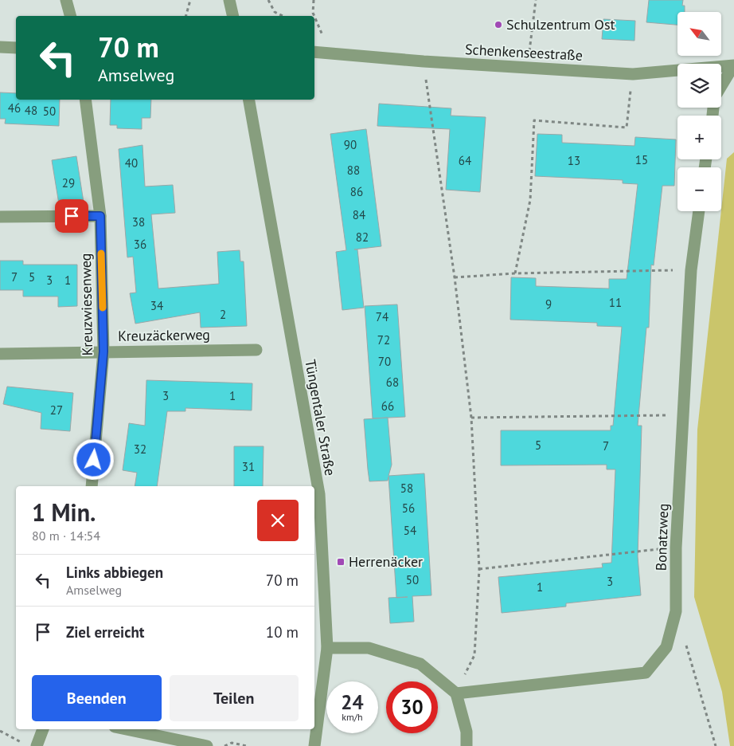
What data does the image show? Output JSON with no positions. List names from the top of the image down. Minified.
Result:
{"streets":{"street":["Schenkenseestraße","Kreuzwiesenweg","Kreuzäckerweg","Tüngentaler Straße","Bonatzweg"]},"crossings":[["Kreuzwiesenweg","Kreuzäckerweg"]],"places":{"other":["Schulzentrum Ost"],"transit":["Herrenäcker"]},"house_numbers":["46","48","50","90","15","64","13","40","88","29","86","84","38","82","36","7","5","3","1","11","9","34","2","74","72","70","68","3","1","66","27","5","7","32","31","58","56","54","50","3","1"],"north":"top left","page":{"map_buttons":["+","−"],"turn":["70 m","Amselweg"],"heading":["1 Min.","80 m · 14:54"],"list":[{"name":"Links abbiegen","note":"Amselweg","value":"70 m"},{"name":"Ziel erreicht","value":"10 m"}],"buttons":["Beenden","Teilen"],"speed":"24 km/h","limit":"30"}}
